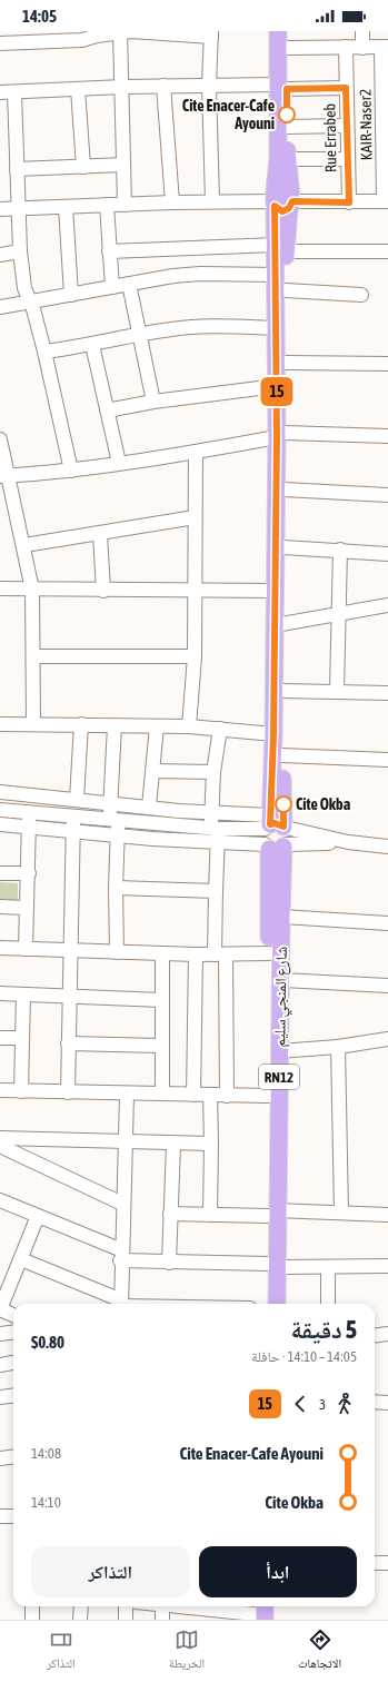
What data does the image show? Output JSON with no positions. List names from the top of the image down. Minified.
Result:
{"streets":{"main road":["شارع المنجي سليم","RN12"],"street":["KAIR-Naser2","Rue Errabeb"]},"places":["Cite Enacer-Cafe Ayouni","Cite Okba"],"lines":["bus line 15"],"page":{"status":"14:05","on_map":"15","heading":["5 دقيقة","14:05 – 14:10 · حافلة","$0.80"],"legs":["3","15"],"list":[{"name":"Cite Enacer-Cafe Ayouni","value":"14:08"},{"name":"Cite Okba","value":"14:10"}],"buttons":["ابدأ","التذاكر"],"tabs":["الاتجاهات","الخريطة","التذاكر"]}}
